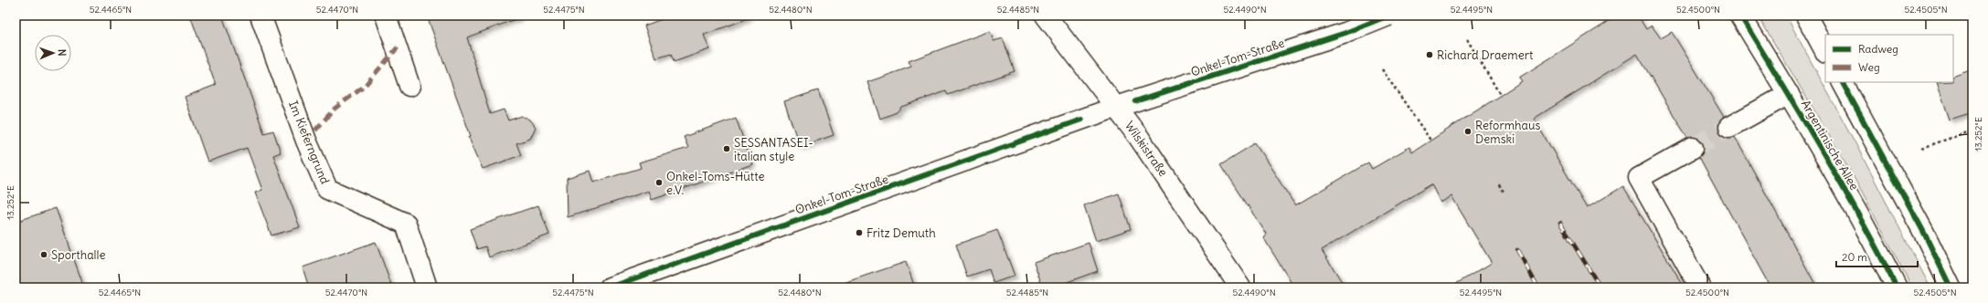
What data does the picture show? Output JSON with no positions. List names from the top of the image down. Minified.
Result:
{"streets":{"main road":["Onkel-Tom-Straße","Im Kieferngrund","Argentinische Allee","Wilskistraße"]},"crossings":[["Onkel-Tom-Straße","Wilskistraße"]],"places":["Richard Draemert","Reformhaus Demski","SESSANTASEI- italian style","Onkel-Toms-Hütte e.V.","Fritz Demuth","Sporthalle"],"legend":["Radweg","Weg"],"scale_bar":"20 m","north":"right","coordinates":["52.4465°N","52.4470°N","52.4475°N","52.4480°N","52.4485°N","52.4490°N","52.4495°N","52.4500°N","52.4505°N","13.252°E"]}
